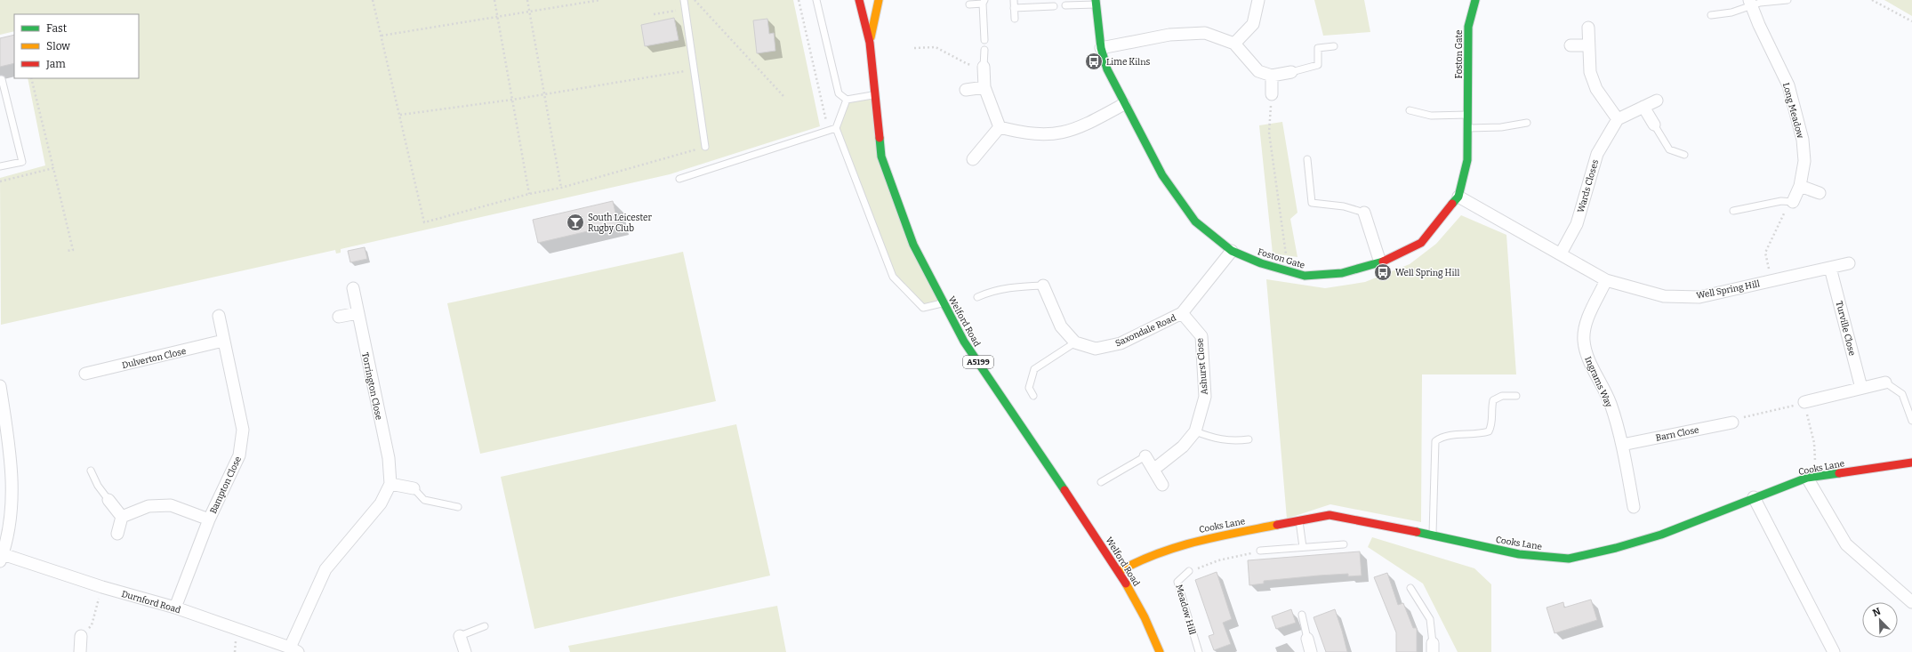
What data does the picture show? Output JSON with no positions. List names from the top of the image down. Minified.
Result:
{"streets":{"street":["Foston Gate","Long Meadow","Wards Closes","Well Spring Hill","Welford Road","Turville Close","Saxondale Road","Dulverton Close","A5199","Ashurst Close","Ingrams Way","Torrington Close","Barn Close","Cooks Lane","Bampton Close","Durnford Road"],"lane":["Meadow Hill"]},"crossings":[["Foston Gate","Well Spring Hill"],["Foston Gate","Saxondale Road"],["Wards Closes","Well Spring Hill"],["Well Spring Hill","Turville Close"],["Well Spring Hill","Ingrams Way"],["Welford Road","Cooks Lane"],["Saxondale Road","Ashurst Close"],["Dulverton Close","Bampton Close"],["Ingrams Way","Barn Close"],["Bampton Close","Durnford Road"]],"places":{"bus stop":["Lime Kilns","Well Spring Hill"],"bar":["South Leicester Rugby Club"]},"legend":["Fast","Slow","Jam"],"north":"top left"}
